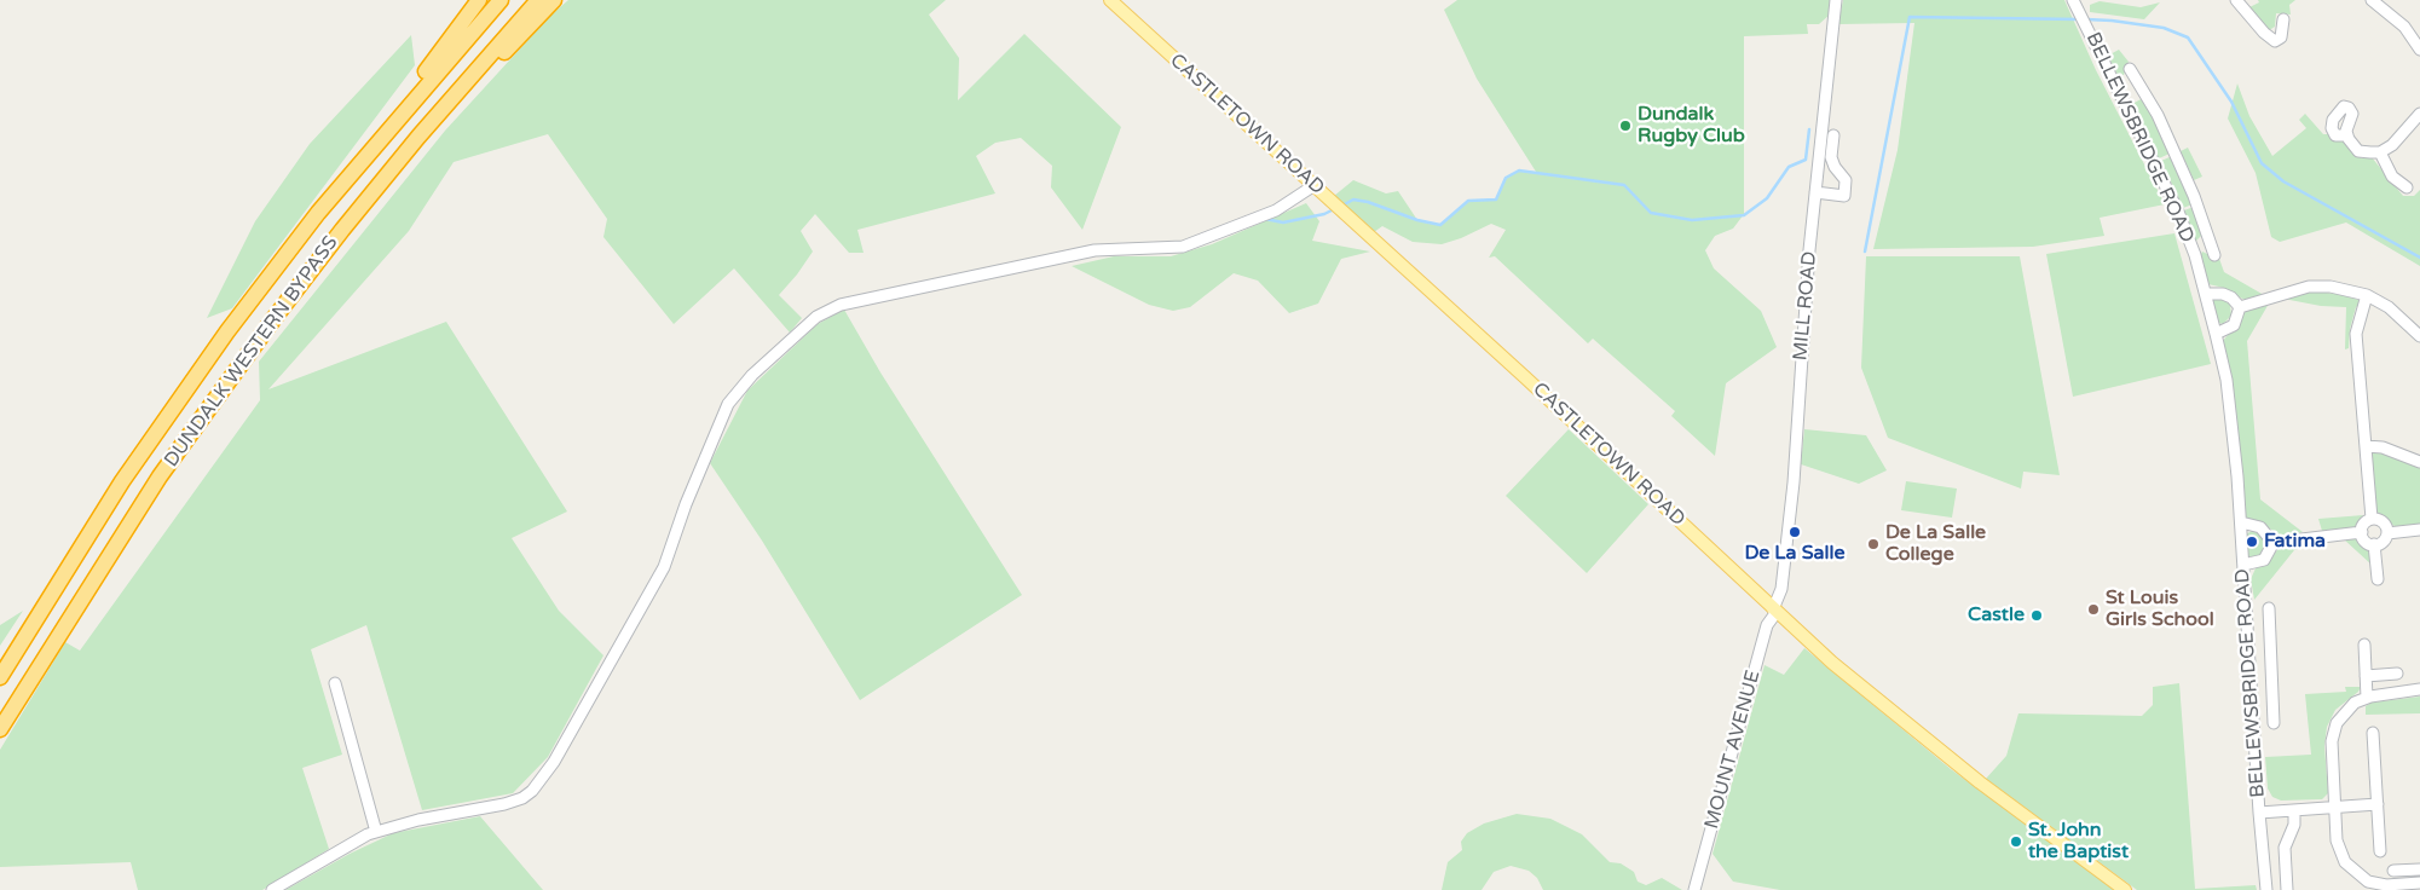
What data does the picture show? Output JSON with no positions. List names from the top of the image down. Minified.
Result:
{"streets":{"highway":["DUNDALK WESTERN BYPASS"],"main road":["CASTLETOWN ROAD"],"street":["BELLEWSBRIDGE ROAD","MILL ROAD","MOUNT AVENUE"]},"crossings":[["CASTLETOWN ROAD","MILL ROAD"],["CASTLETOWN ROAD","MOUNT AVENUE"],["MILL ROAD","MOUNT AVENUE"]],"places":["Dundalk Rugby Club","De La Salle","Fatima","De La Salle College","St Louis Girls School","Castle","St. John the Baptist"]}
